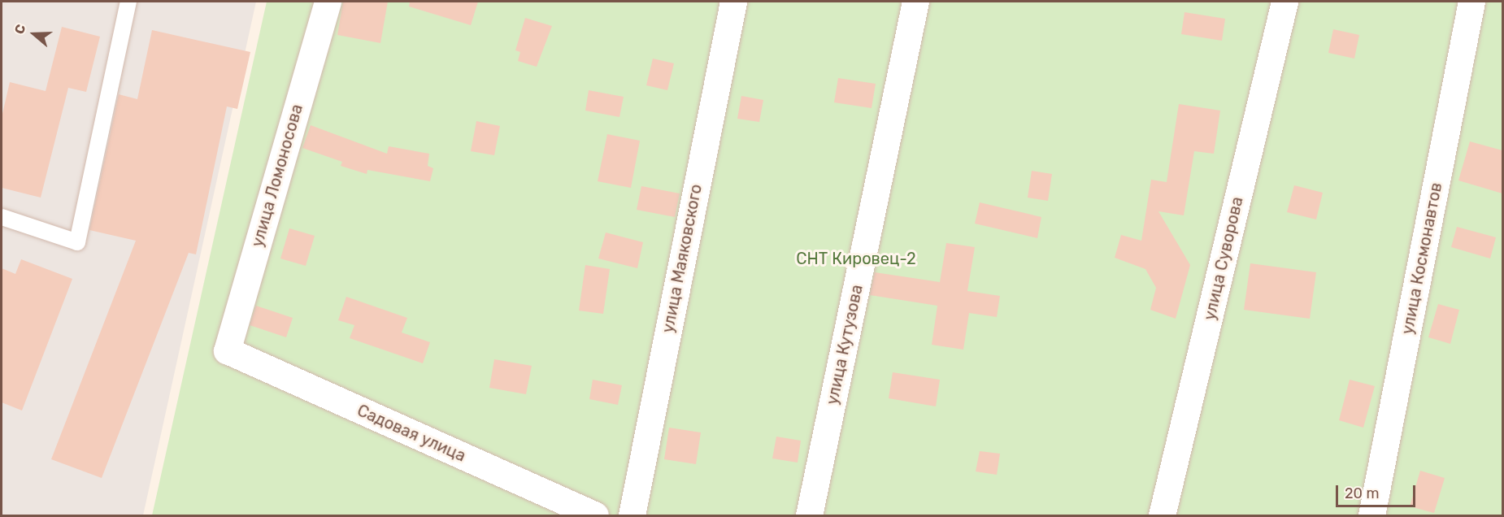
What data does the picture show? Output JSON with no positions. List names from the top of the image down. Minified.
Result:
{"streets":{"street":["улица Ломоносова","улица Маяковского","улица Суворова","улица Космонавтов","улица Кутузова","Садовая улица"]},"crossings":[["улица Ломоносова","Садовая улица"]],"parks":["СНТ Кировец-2"],"scale_bar":"20 m","north":"left"}
